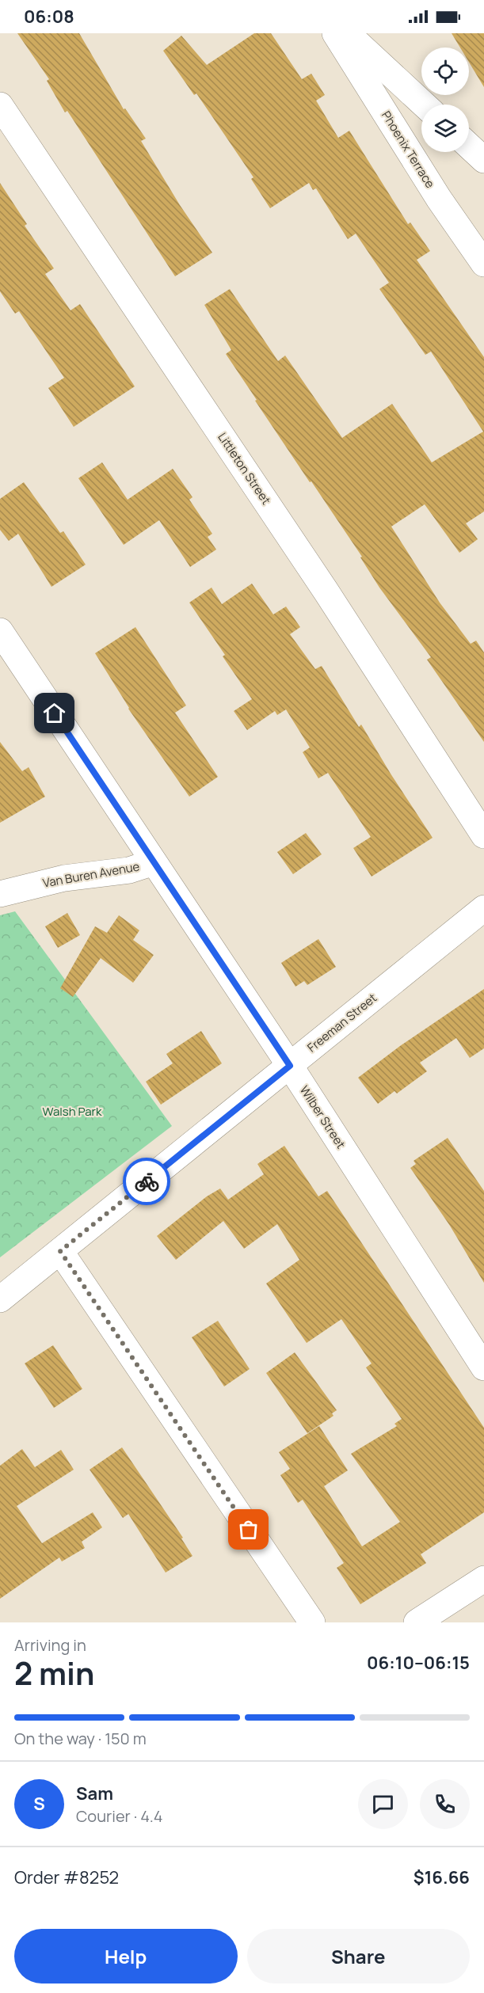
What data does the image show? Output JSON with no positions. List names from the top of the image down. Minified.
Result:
{"streets":{"street":["Phoenix Terrace","Littleton Street","Van Buren Avenue","Freeman Street","Wilber Street"]},"crossings":[["Van Buren Avenue","Wilber Street"],["Freeman Street","Wilber Street"]],"parks":["Walsh Park"],"page":{"status":"06:08","heading":["2 min","Arriving in","06:10–06:15"],"panel":["Sam","Courier · 4.4","Order #8252","$16.66"],"bar":"On the way · 150 m","round":"S","buttons":["Help","Share"]}}
